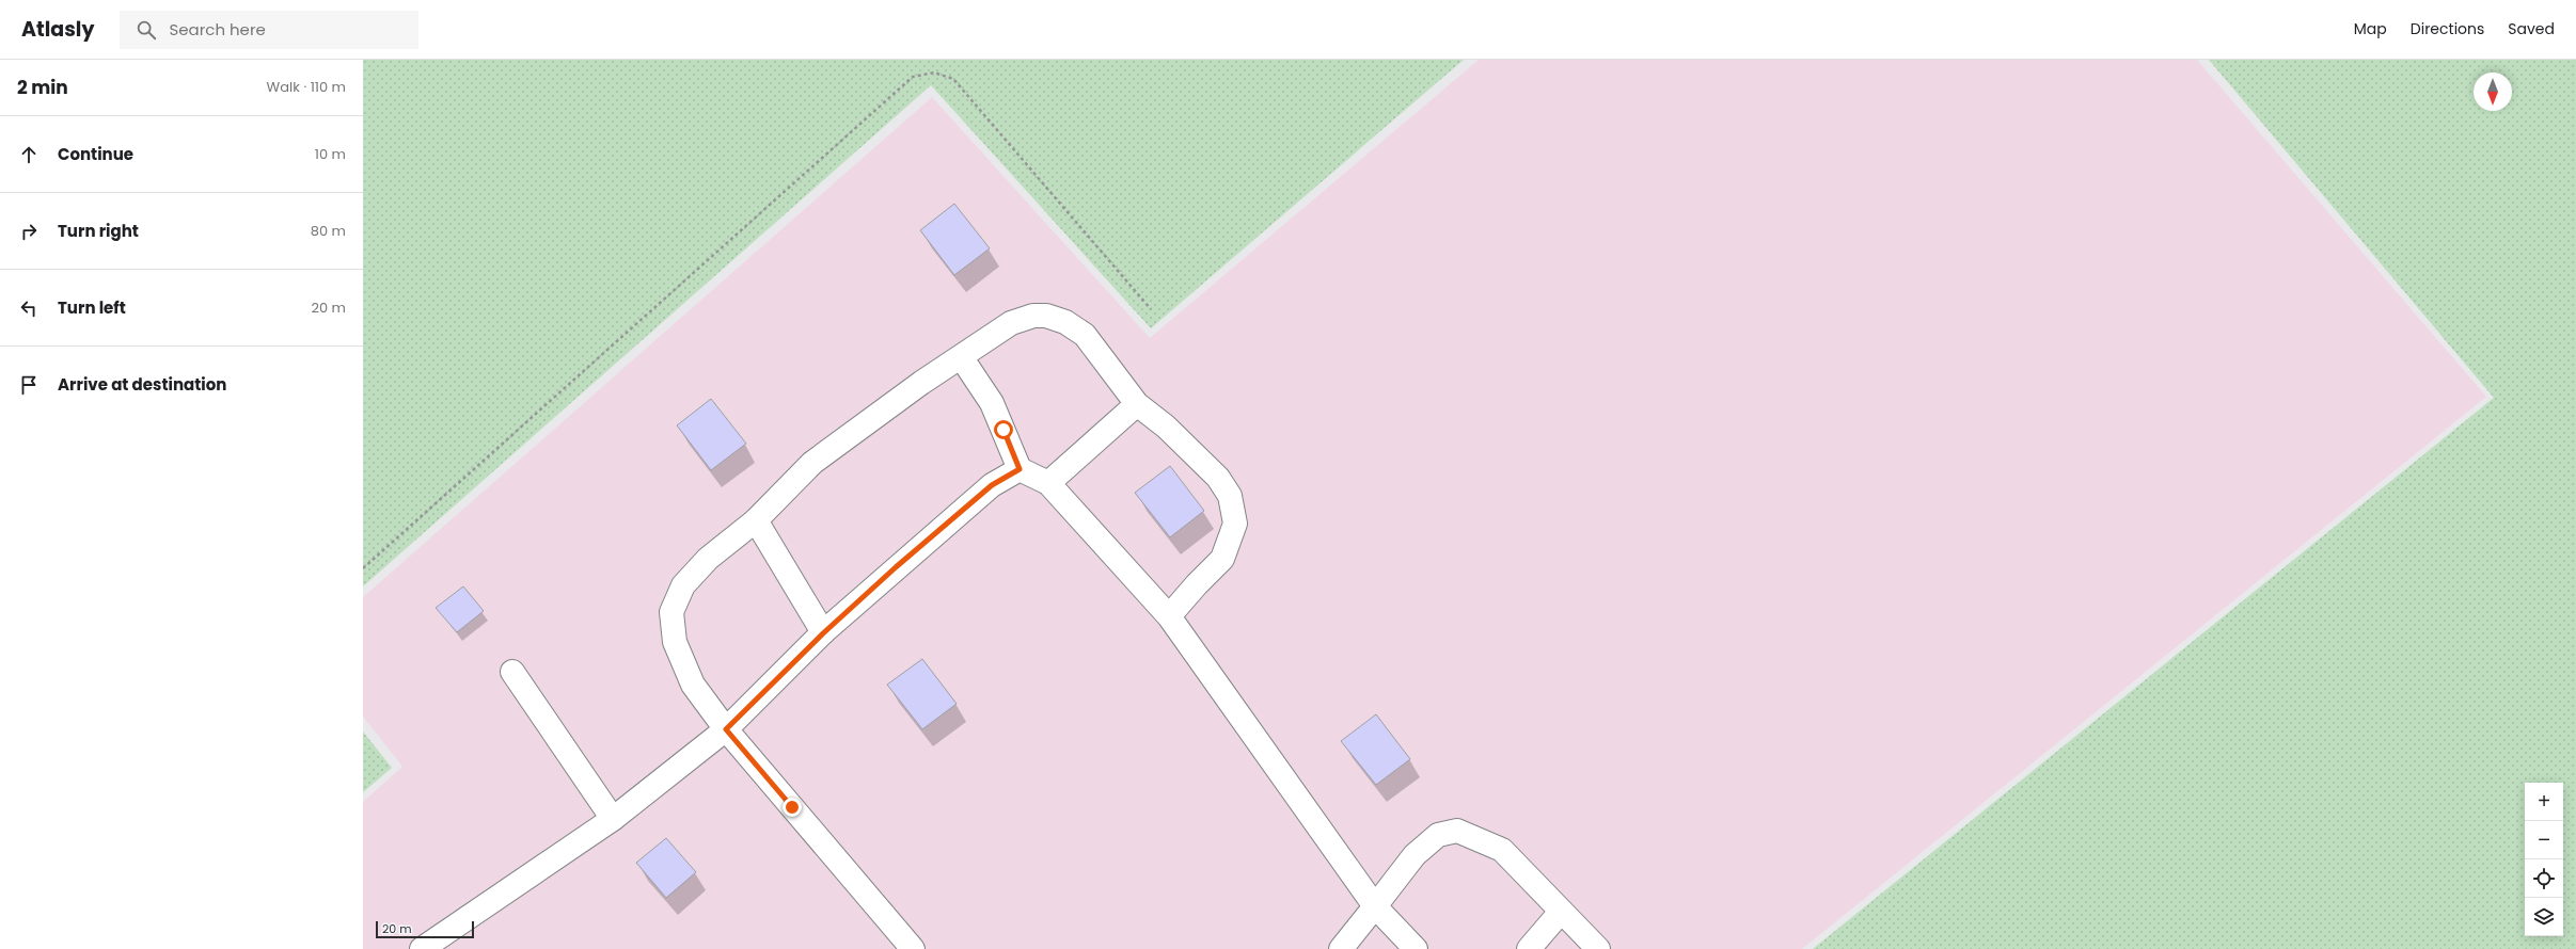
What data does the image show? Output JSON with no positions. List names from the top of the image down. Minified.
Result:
{"scale_bar":"20 m","north":"bottom","page":{"header":"Atlasly","search":"Search here","nav":["Map","Directions","Saved"],"heading":["2 min","Walk · 110 m"],"list":[["Continue","10 m"],["Turn right","80 m"],["Turn left","20 m"],"Arrive at destination"],"map_buttons":["+","−"],"scale":"20 m"}}
